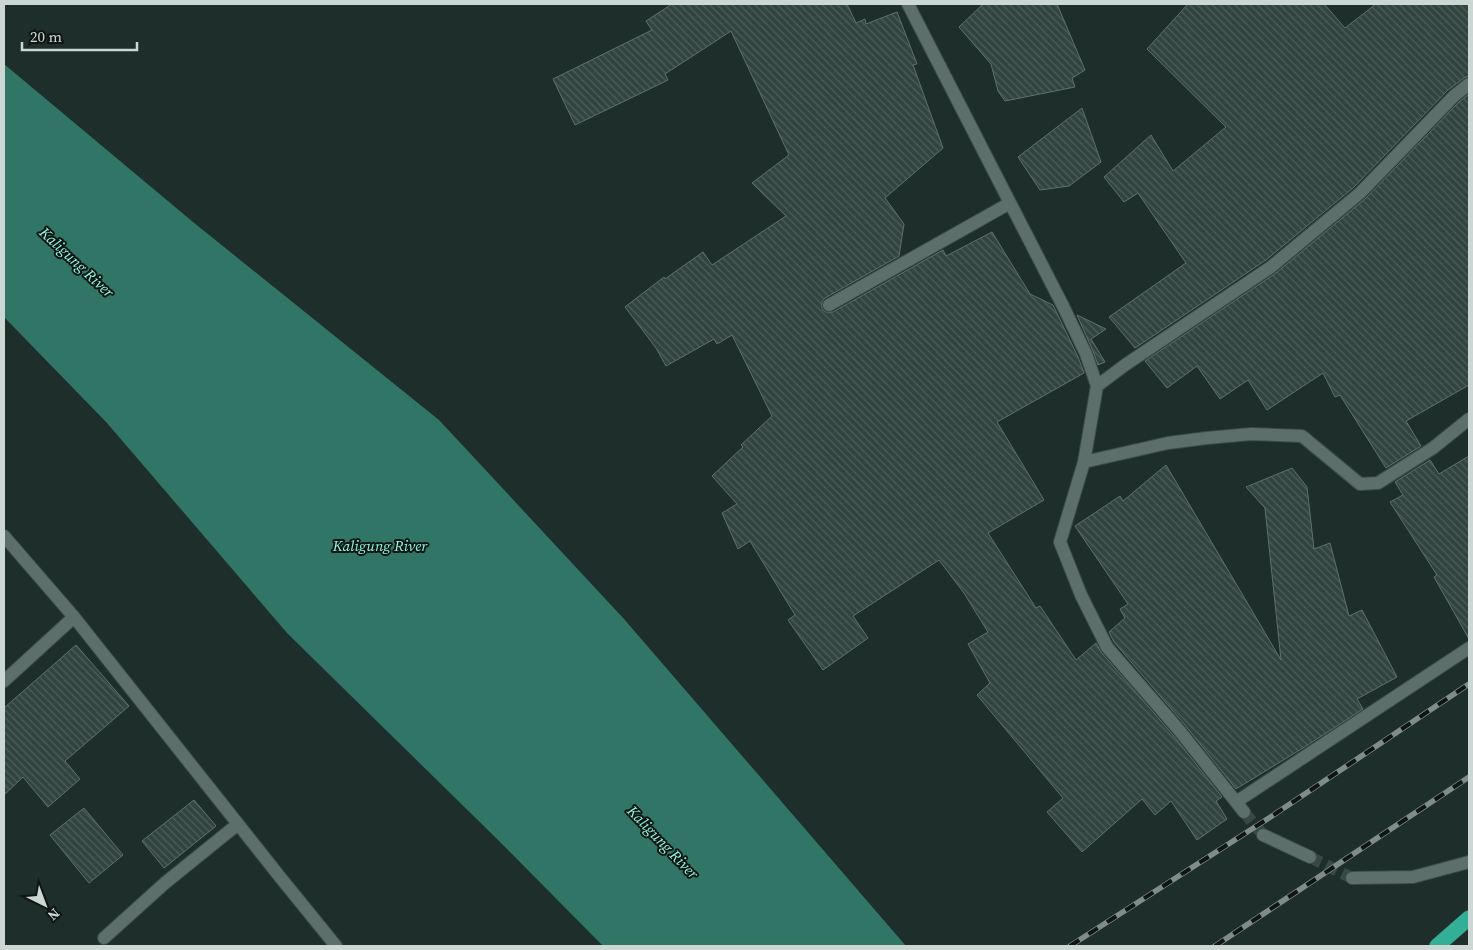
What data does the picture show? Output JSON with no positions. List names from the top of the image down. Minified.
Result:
{"water":["Kaligung River"],"scale_bar":"20 m","north":"bottom right"}
